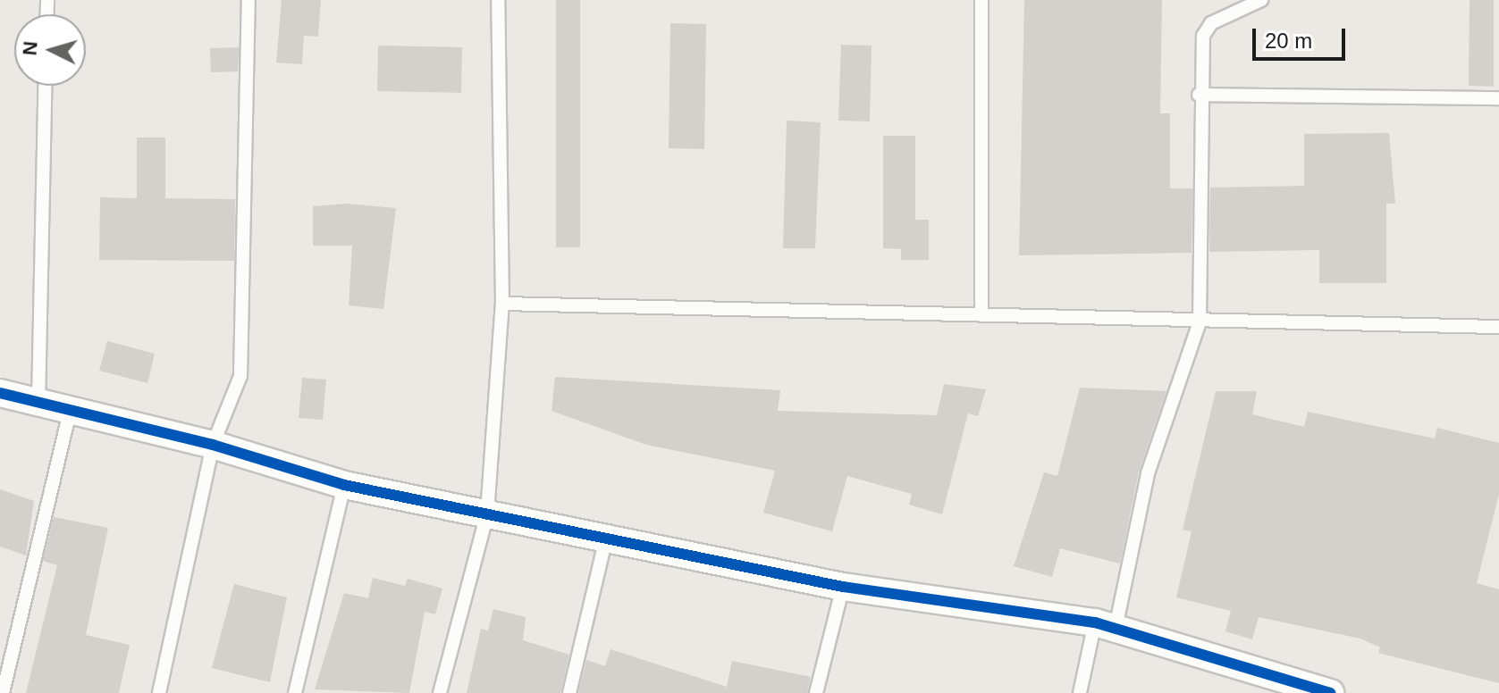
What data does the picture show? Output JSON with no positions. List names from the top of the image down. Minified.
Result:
{"scale_bar":"20 m","north":"left"}
